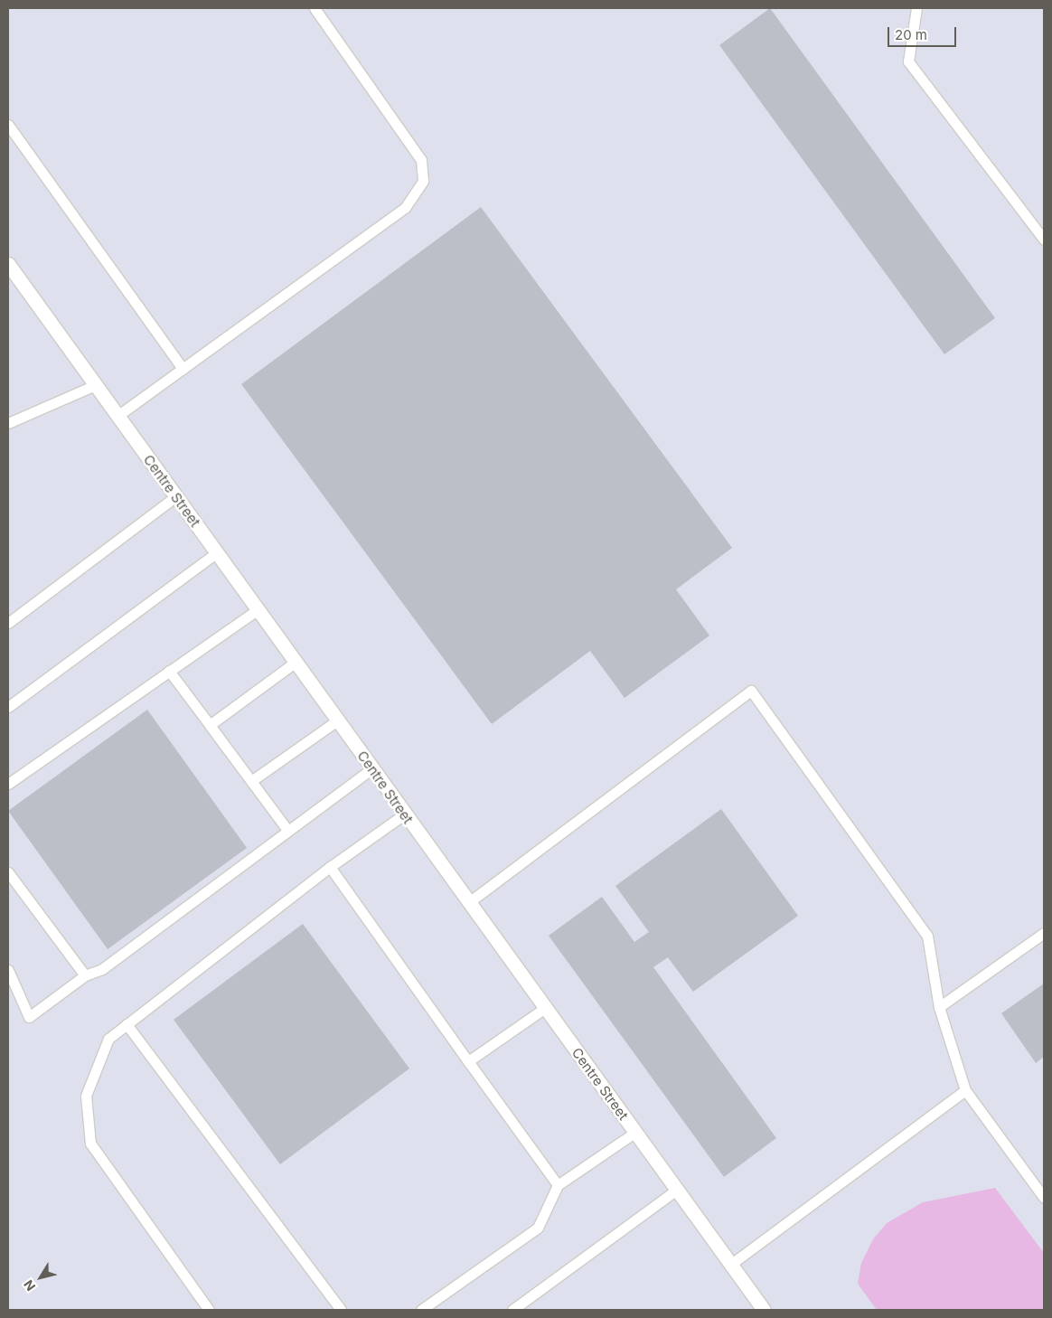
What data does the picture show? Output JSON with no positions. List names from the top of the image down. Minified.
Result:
{"streets":{"street":["Centre Street"]},"scale_bar":"20 m","north":"bottom left"}
